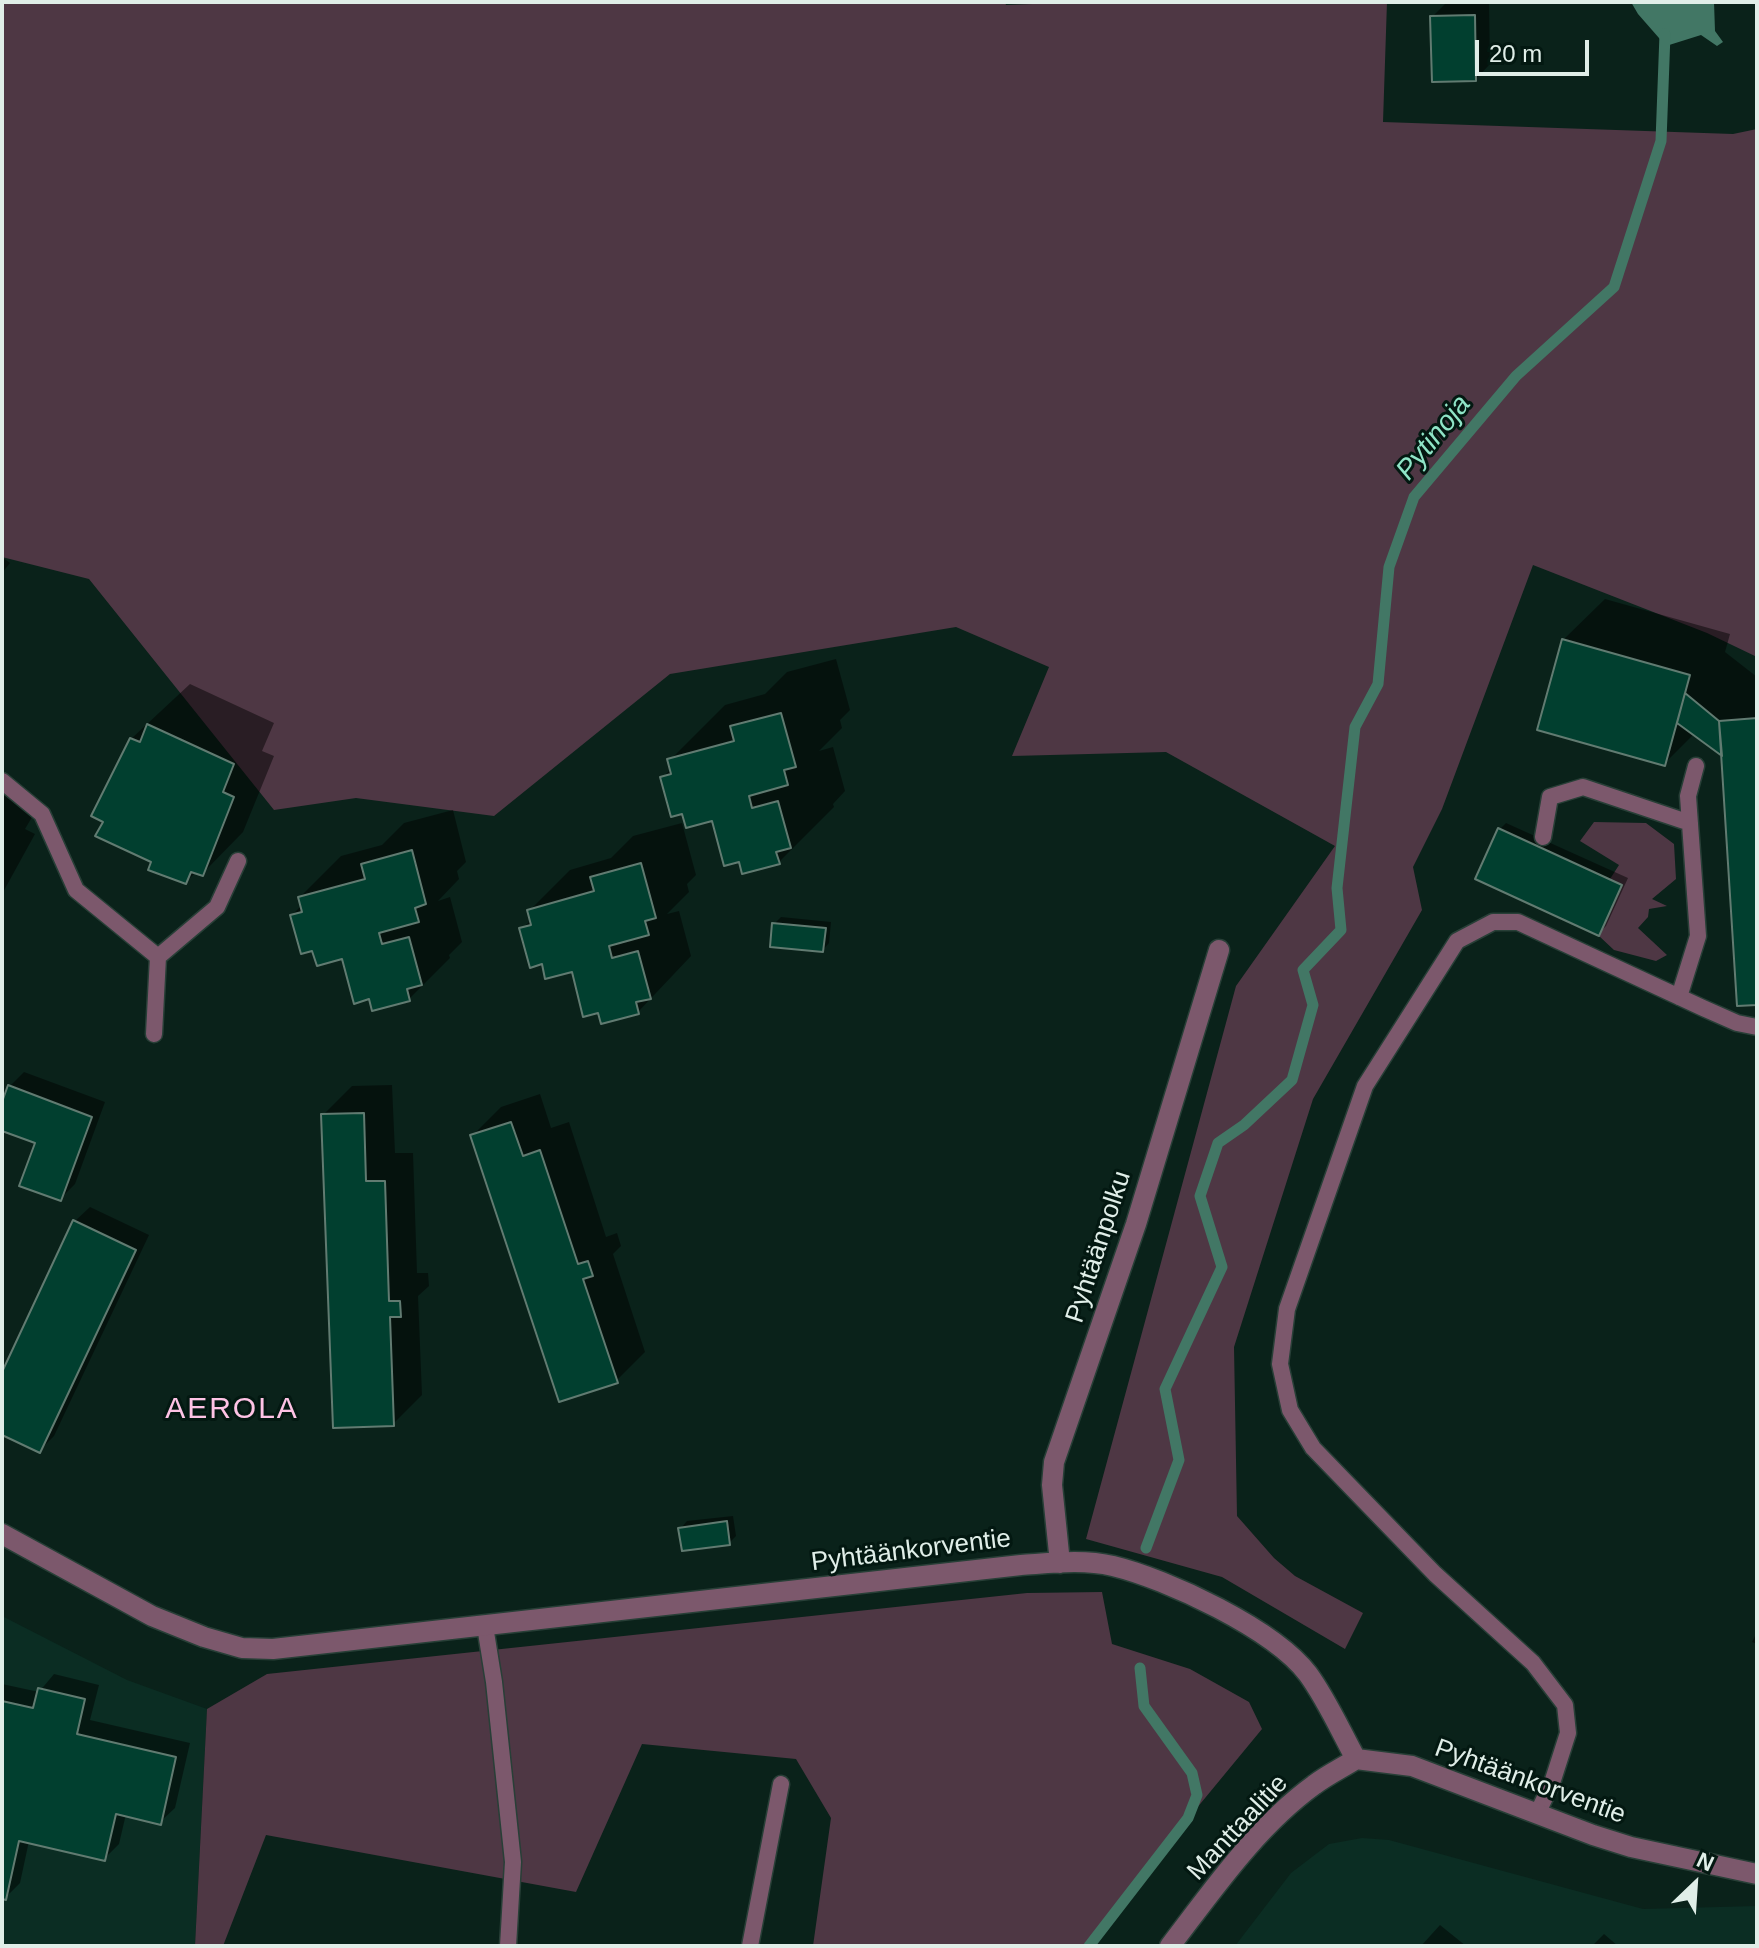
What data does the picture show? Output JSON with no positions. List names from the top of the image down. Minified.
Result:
{"streets":{"street":["Pyhtäänpolku","Pyhtäänkorventie","Manttaalitie"]},"crossings":[["Pyhtäänpolku","Pyhtäänkorventie"],["Pyhtäänkorventie","Manttaalitie"]],"districts":["AEROLA"],"water":["Pytinoja"],"scale_bar":"20 m","north":"top right"}
